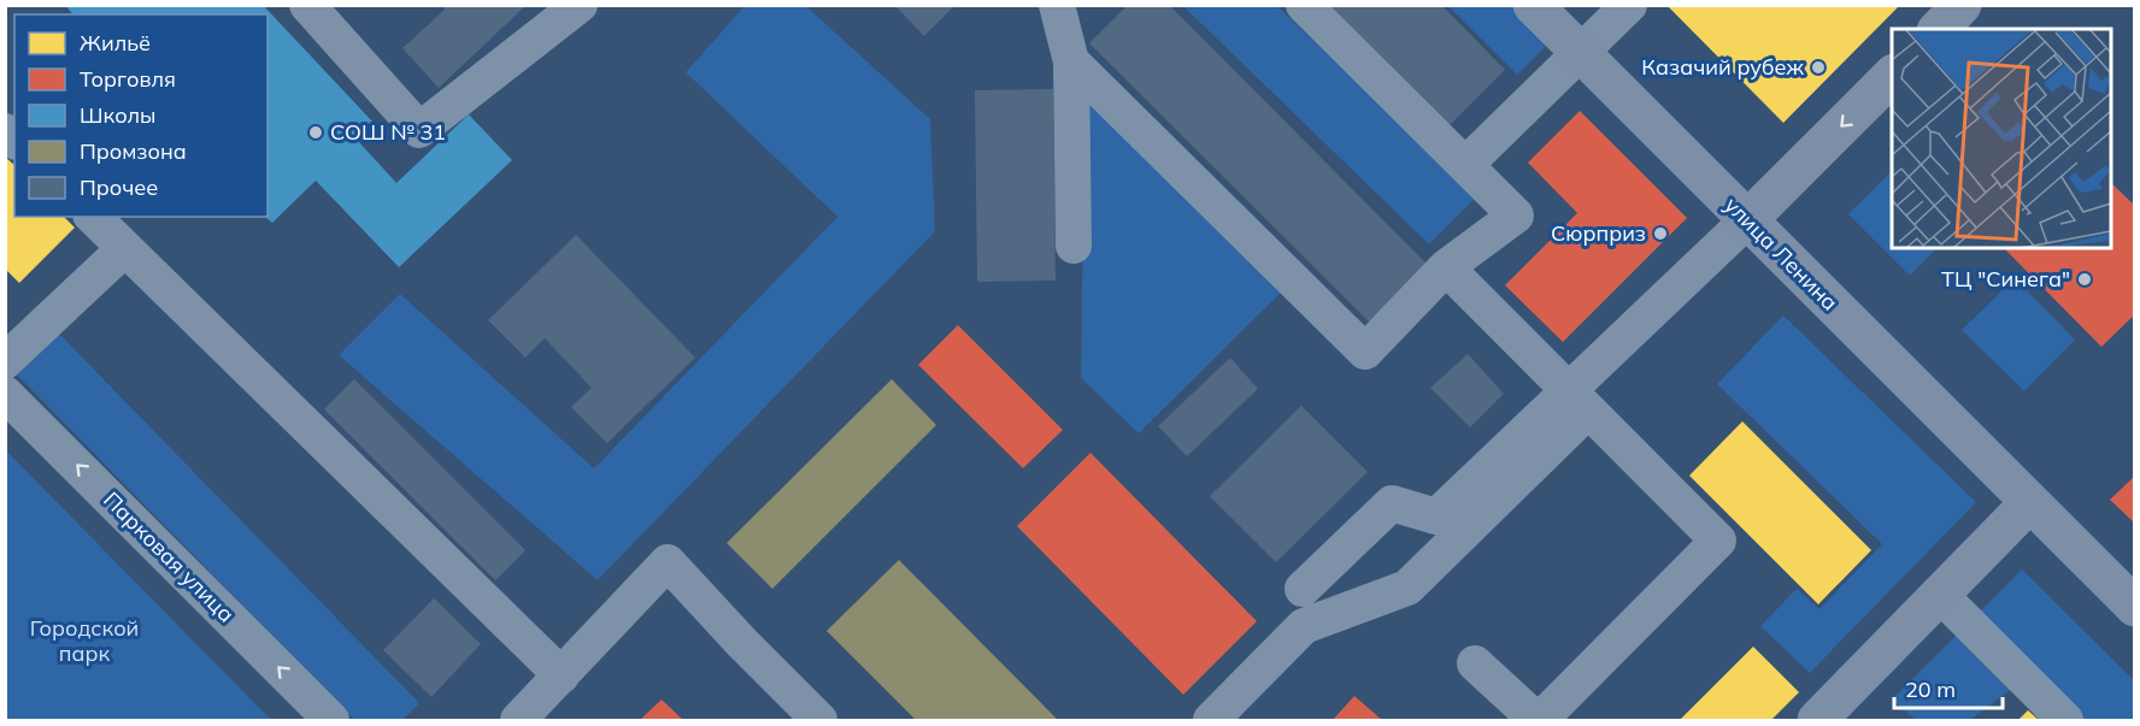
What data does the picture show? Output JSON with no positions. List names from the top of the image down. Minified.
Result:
{"streets":{"main road":["улица Ленина"],"street":["Парковая улица"]},"parks":["Городской парк"],"places":["Казачий рубеж","СОШ № 31","Сюрприз","ТЦ \"Синега\""],"legend":["Жильё","Торговля","Школы","Промзона","Прочее"],"scale_bar":"20 m"}
